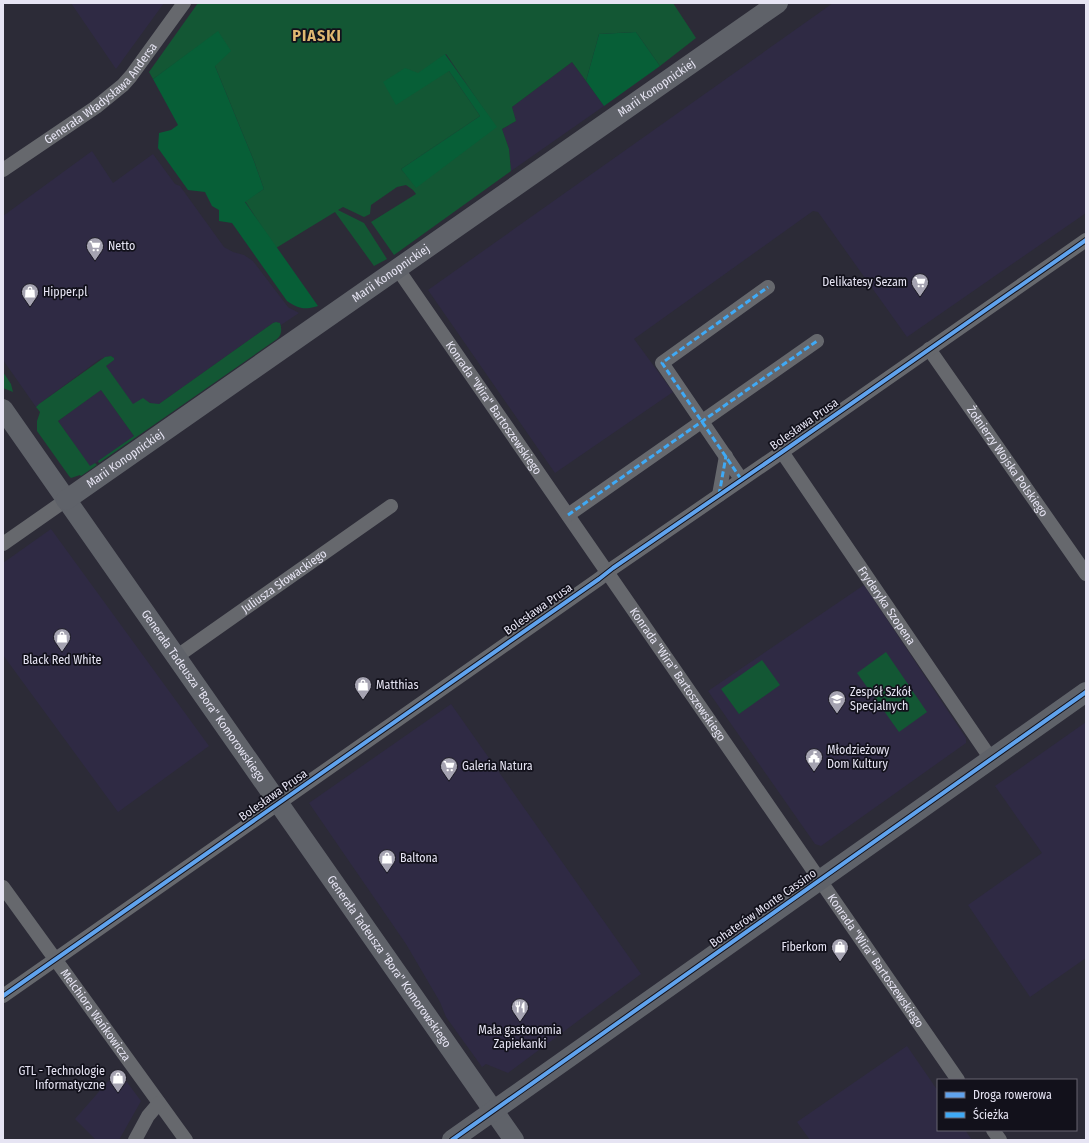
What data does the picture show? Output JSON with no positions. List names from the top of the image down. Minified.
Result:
{"streets":{"street":["Marii Konopnickiej","Generała Władysława Andersa","Konrada \"Wira\" Bartoszewskiego","Bolesława Prusa","Żołnierzy Wojska Polskiego","Juliusza Słowackiego","Fryderyka Szopena","Generała Tadeusza \"Bora\" Komorowskiego","Bohaterów Monte Cassino","Melchiora Wańkowicza"]},"crossings":[["Marii Konopnickiej","Konrada \"Wira\" Bartoszewskiego"],["Marii Konopnickiej","Generała Tadeusza \"Bora\" Komorowskiego"],["Konrada \"Wira\" Bartoszewskiego","Bolesława Prusa"],["Konrada \"Wira\" Bartoszewskiego","Bohaterów Monte Cassino"],["Bolesława Prusa","Żołnierzy Wojska Polskiego"],["Bolesława Prusa","Fryderyka Szopena"],["Bolesława Prusa","Generała Tadeusza \"Bora\" Komorowskiego"],["Bolesława Prusa","Melchiora Wańkowicza"],["Juliusza Słowackiego","Generała Tadeusza \"Bora\" Komorowskiego"],["Fryderyka Szopena","Bohaterów Monte Cassino"],["Generała Tadeusza \"Bora\" Komorowskiego","Bohaterów Monte Cassino"]],"districts":["PIASKI"],"places":{"supermarket":["Netto","Delikatesy Sezam","Galeria Natura"],"shop":["Hipper.pl","Black Red White","Matthias","Baltona","Fiberkom","GTL - Technologie Informatyczne"],"school or university":["Zespół Szkół Specjalnych"],"public building":["Młodzieżowy Dom Kultury"],"restaurant":["Mała gastonomia Zapiekanki"]},"legend":["Droga rowerowa","Ścieżka"]}
